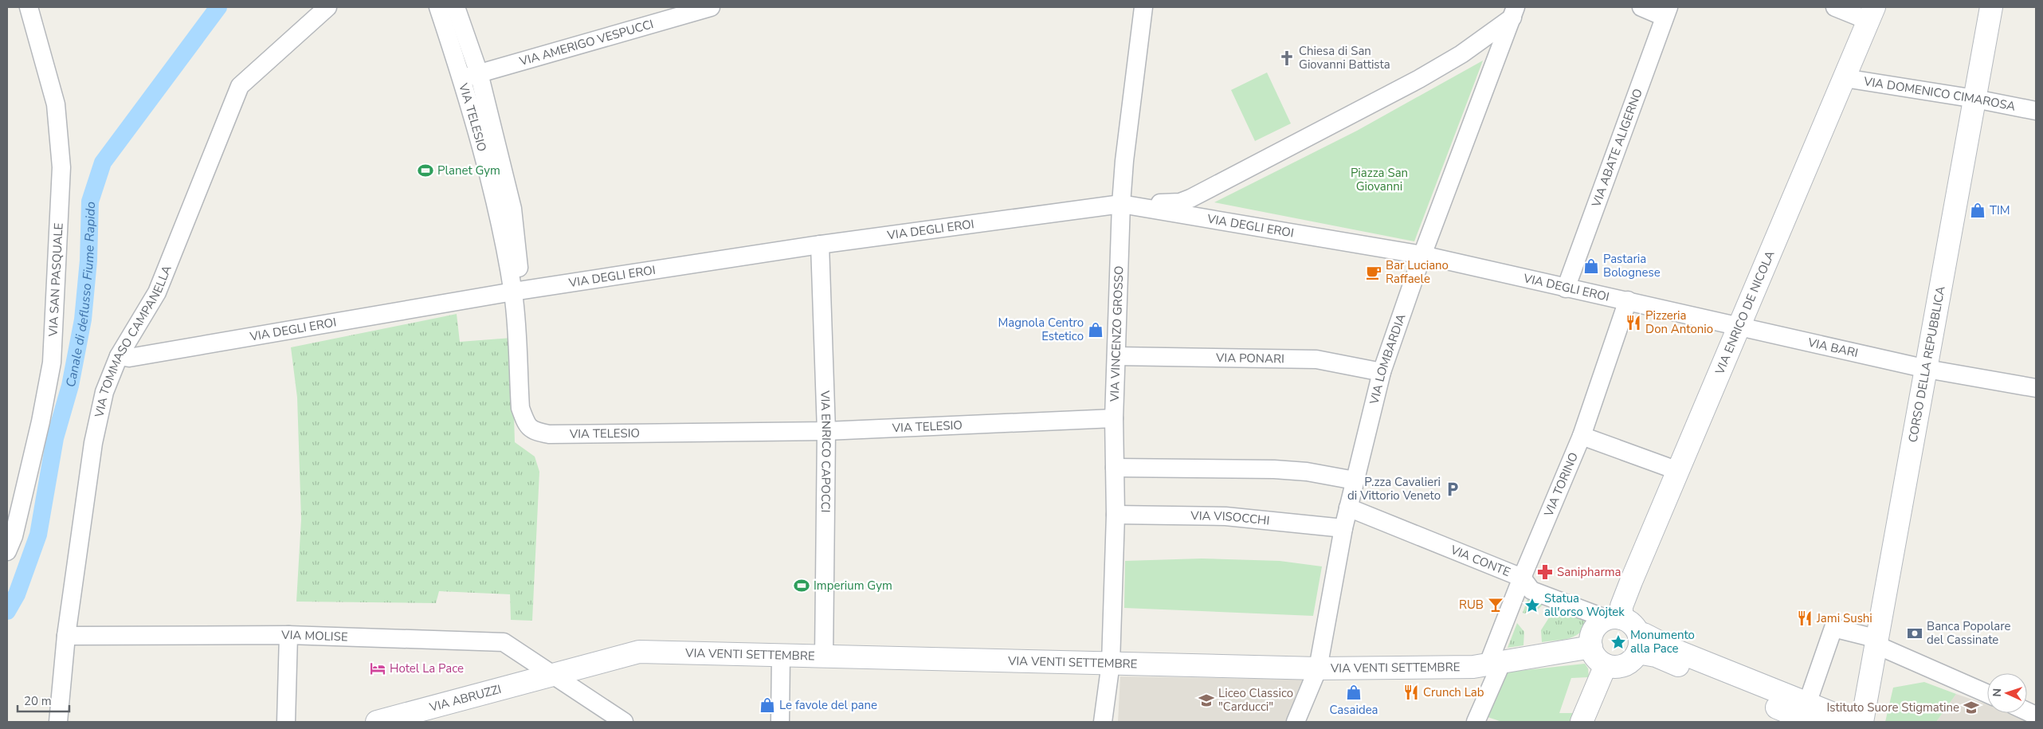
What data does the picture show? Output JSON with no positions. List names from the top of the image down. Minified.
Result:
{"streets":{"main road":["VIA ENRICO DE NICOLA","CORSO DELLA REPUBBLICA","VIA VENTI SETTEMBRE","VIA ABRUZZI"],"street":["VIA AMERIGO VESPUCCI","VIA DOMENICO CIMAROSA","VIA TELESIO","VIA ABATE ALIGERNO","VIA DEGLI EROI","VIA SAN PASQUALE","VIA VINCENZO GROSSO","VIA TOMMASO CAMPANELLA","VIA BARI","VIA PONARI","VIA LOMBARDIA","VIA ENRICO CAPOCCI","VIA TORINO","VIA VISOCCHI","VIA CONTE","VIA MOLISE"]},"crossings":[["VIA AMERIGO VESPUCCI","VIA TELESIO"],["VIA DOMENICO CIMAROSA","VIA ENRICO DE NICOLA"],["VIA DOMENICO CIMAROSA","CORSO DELLA REPUBBLICA"],["VIA TELESIO","VIA DEGLI EROI"],["VIA TELESIO","VIA VINCENZO GROSSO"],["VIA TELESIO","VIA ENRICO CAPOCCI"],["VIA ABATE ALIGERNO","VIA DEGLI EROI"],["VIA DEGLI EROI","VIA ENRICO DE NICOLA"],["VIA DEGLI EROI","VIA VINCENZO GROSSO"],["VIA DEGLI EROI","VIA TOMMASO CAMPANELLA"],["VIA DEGLI EROI","VIA BARI"],["VIA DEGLI EROI","VIA LOMBARDIA"],["VIA DEGLI EROI","VIA ENRICO CAPOCCI"],["VIA DEGLI EROI","VIA TORINO"],["VIA ENRICO DE NICOLA","VIA BARI"],["VIA ENRICO DE NICOLA","VIA CONTE"],["VIA ENRICO DE NICOLA","VIA VENTI SETTEMBRE"],["VIA VINCENZO GROSSO","VIA PONARI"],["VIA VINCENZO GROSSO","VIA VISOCCHI"],["VIA VINCENZO GROSSO","VIA VENTI SETTEMBRE"],["VIA TOMMASO CAMPANELLA","VIA MOLISE"],["VIA BARI","CORSO DELLA REPUBBLICA"],["VIA PONARI","VIA LOMBARDIA"],["VIA LOMBARDIA","VIA VISOCCHI"],["VIA LOMBARDIA","VIA CONTE"],["VIA LOMBARDIA","VIA VENTI SETTEMBRE"],["VIA ENRICO CAPOCCI","VIA VENTI SETTEMBRE"],["VIA TORINO","VIA CONTE"],["VIA TORINO","VIA VENTI SETTEMBRE"],["VIA CONTE","VIA VENTI SETTEMBRE"],["VIA MOLISE","VIA VENTI SETTEMBRE"],["VIA MOLISE","VIA ABRUZZI"],["VIA VENTI SETTEMBRE","VIA ABRUZZI"]],"water":["Canale di deflusso Fiume Rapido"],"parks":["Piazza San Giovanni"],"places":{"church":["Chiesa di San Giovanni Battista"],"sports":["Planet Gym","Imperium Gym"],"shop":["TIM","Pastaria Bolognese","Magnola Centro Estetico","Casaidea","Le favole del pane"],"cafe":["Bar Luciano Raffaele"],"restaurant":["Pizzeria Don Antonio","Jami Sushi","Crunch Lab"],"parking":["P.zza Cavalieri di Vittorio Veneto"],"pharmacy":["Sanipharma"],"bar":["RUB"],"place":["Statua all'orso Wojtek","Monumento alla Pace"],"bank":["Banca Popolare del Cassinate"],"hotel":["Hotel La Pace"],"school or university":["Liceo Classico \"Carducci\"","Istituto Suore Stigmatine"]},"scale_bar":"20 m","north":"left"}
